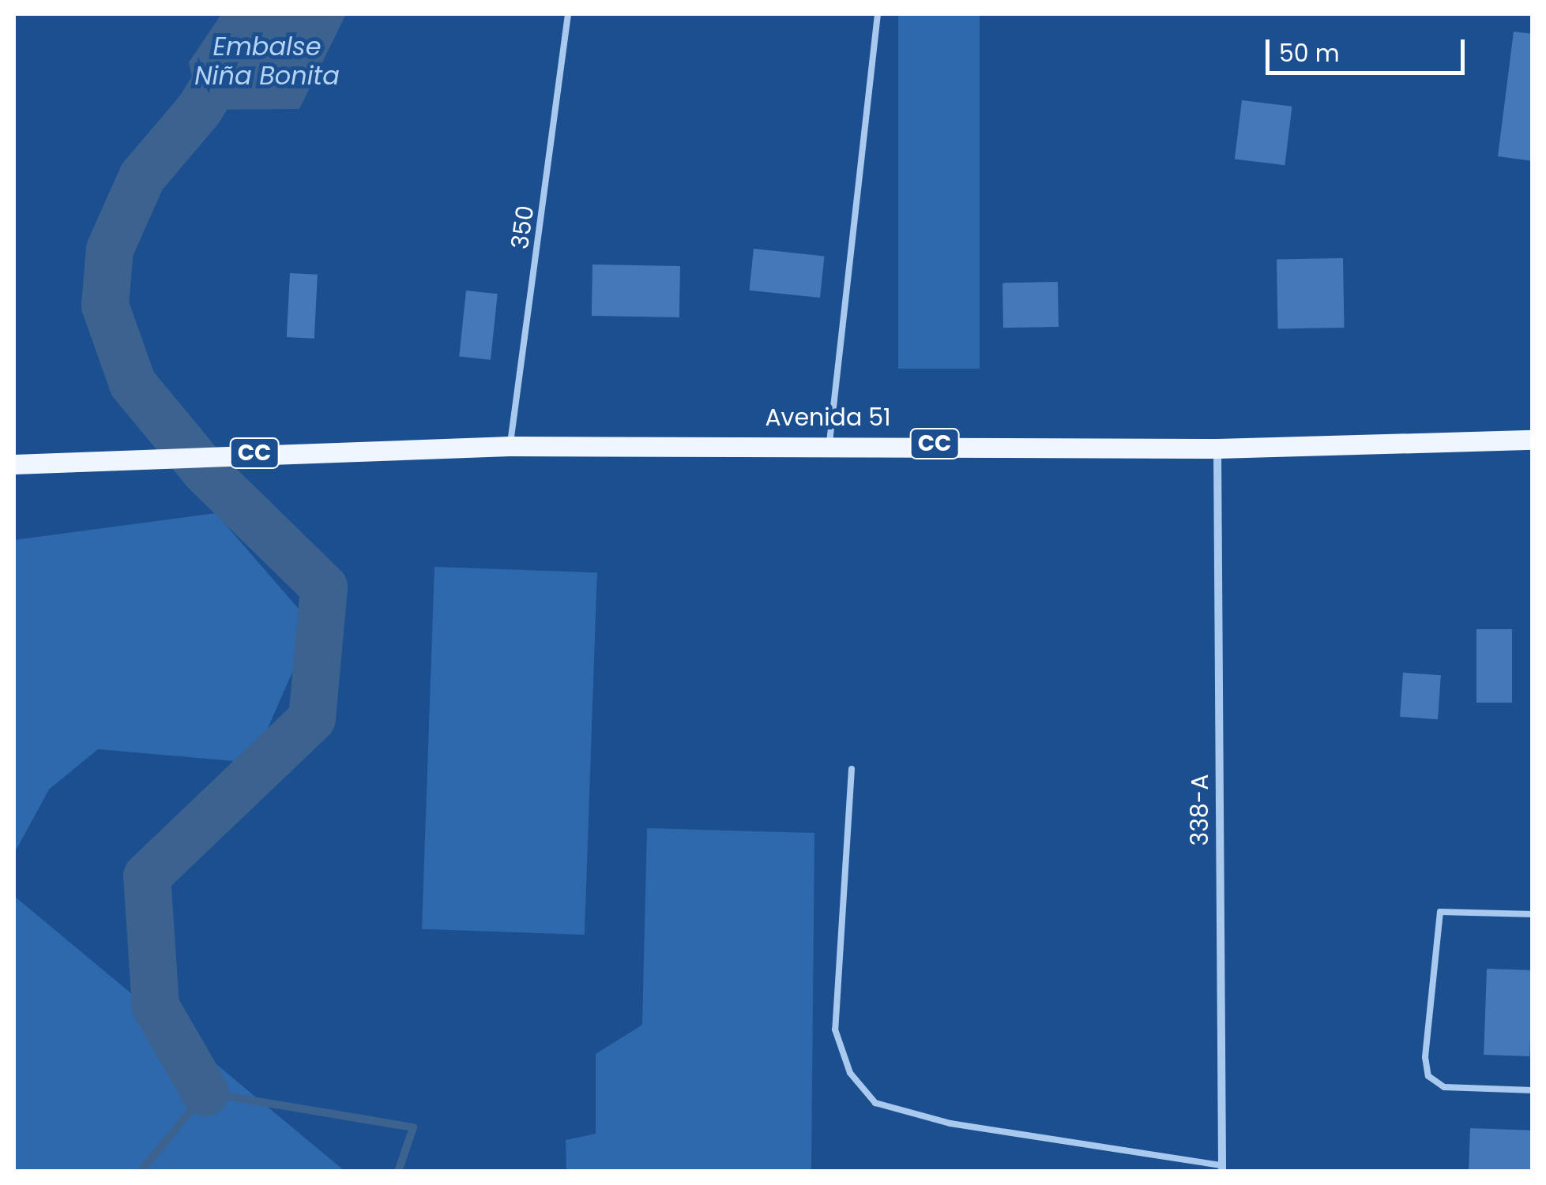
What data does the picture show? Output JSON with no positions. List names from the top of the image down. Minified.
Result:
{"streets":{"main road":["Avenida 51","CC"],"street":["338-A"],"lane":["350"]},"crossings":[["350","Avenida 51"],["Avenida 51","338-A"]],"water":["Embalse Niña Bonita"],"scale_bar":"50 m"}
